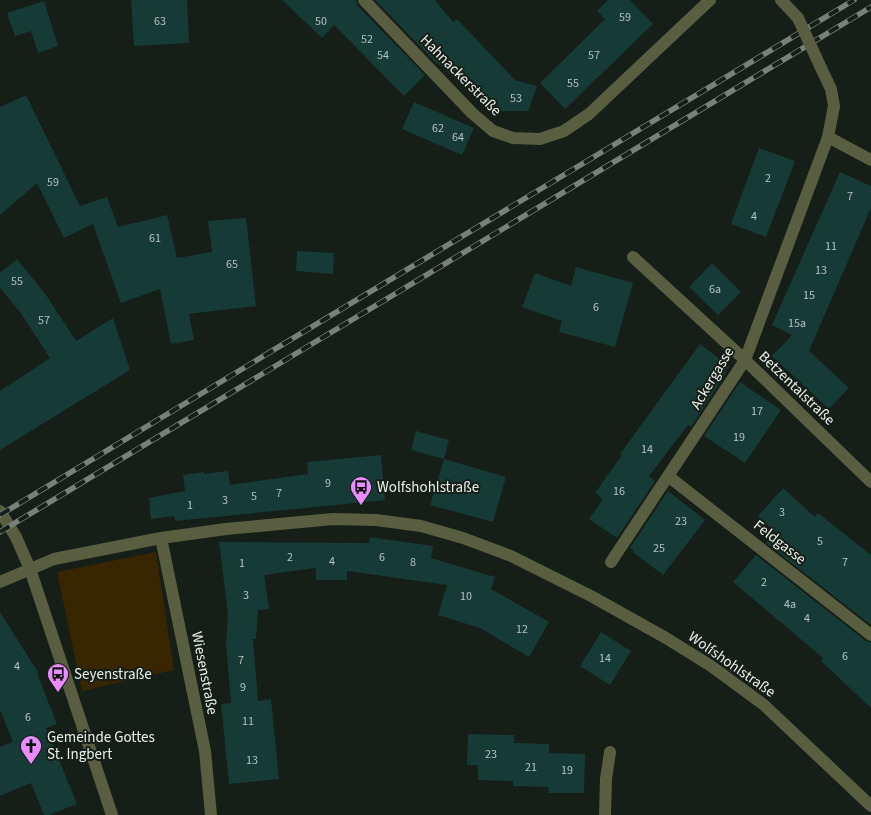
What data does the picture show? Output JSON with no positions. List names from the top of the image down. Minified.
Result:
{"streets":{"street":["Hahnackerstraße","Ackergasse","Betzentalstraße","Feldgasse","Wolfshohlstraße","Wiesenstraße"]},"crossings":[["Ackergasse","Betzentalstraße"],["Ackergasse","Feldgasse"],["Wolfshohlstraße","Wiesenstraße"]],"places":{"bus stop":["Wolfshohlstraße","Seyenstraße"],"church":["Gemeinde Gottes St. Ingbert"]},"house_numbers":["59","63","50","52","54","57","55","53","62","64","2","59","7","4","61","11","65","13","55","6a","15","6","57","15a","17","19","14","9","16","7","5","3","1","3","23","5","25","2","6","4","8","7","1","2","3","10","4a","4","12","6","14","7","4","9","6","11","23","13","21","19"]}
